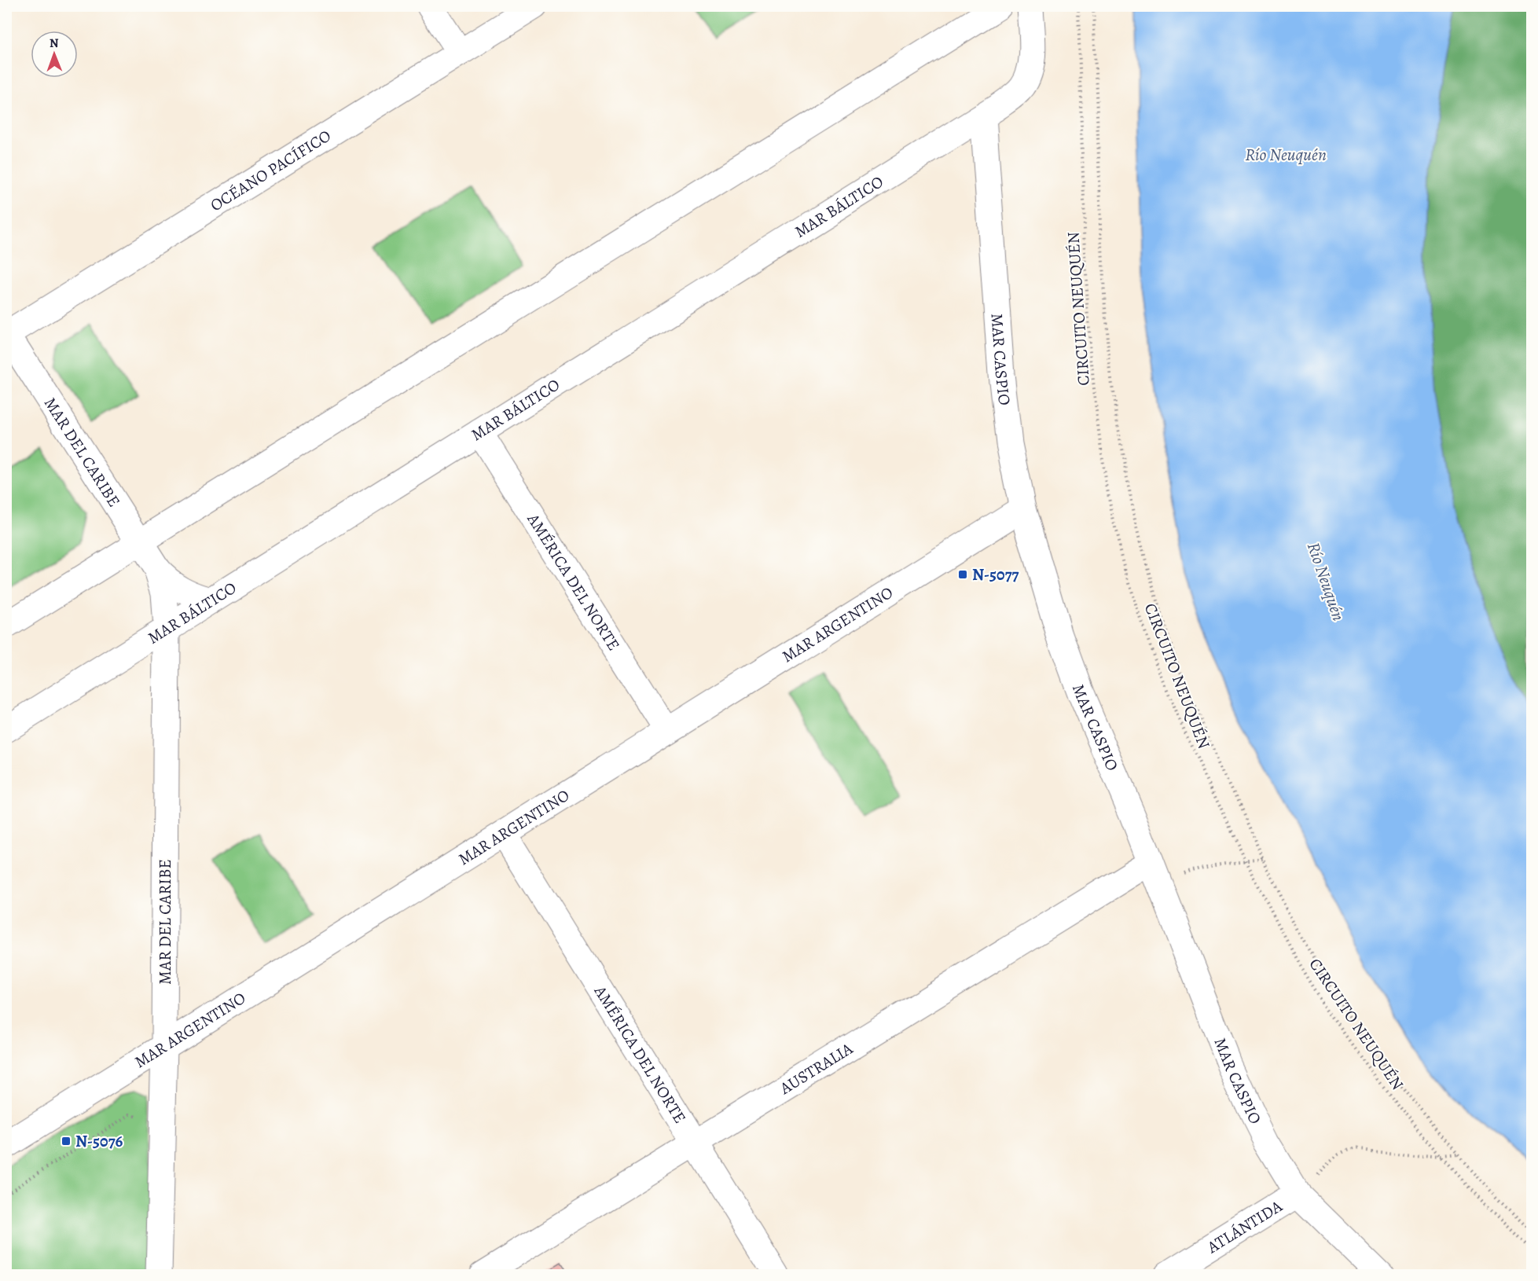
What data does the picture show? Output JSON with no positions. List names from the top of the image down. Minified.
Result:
{"streets":{"street":["OCÉANO PACÍFICO","MAR BÁLTICO","MAR CASPIO","MAR DEL CARIBE","AMÉRICA DEL NORTE","MAR ARGENTINO","AUSTRALIA","ATLÁNTIDA"],"path":["CIRCUITO NEUQUÉN"]},"crossings":[["OCÉANO PACÍFICO","MAR DEL CARIBE"],["MAR BÁLTICO","MAR CASPIO"],["MAR BÁLTICO","MAR DEL CARIBE"],["MAR BÁLTICO","AMÉRICA DEL NORTE"],["MAR CASPIO","MAR ARGENTINO"],["MAR CASPIO","AUSTRALIA"],["MAR CASPIO","ATLÁNTIDA"],["MAR DEL CARIBE","MAR ARGENTINO"],["AMÉRICA DEL NORTE","MAR ARGENTINO"],["AMÉRICA DEL NORTE","AUSTRALIA"]],"water":["Río Neuquén"],"places":{"transit":["N-5077","N-5076"]},"north":"top"}
